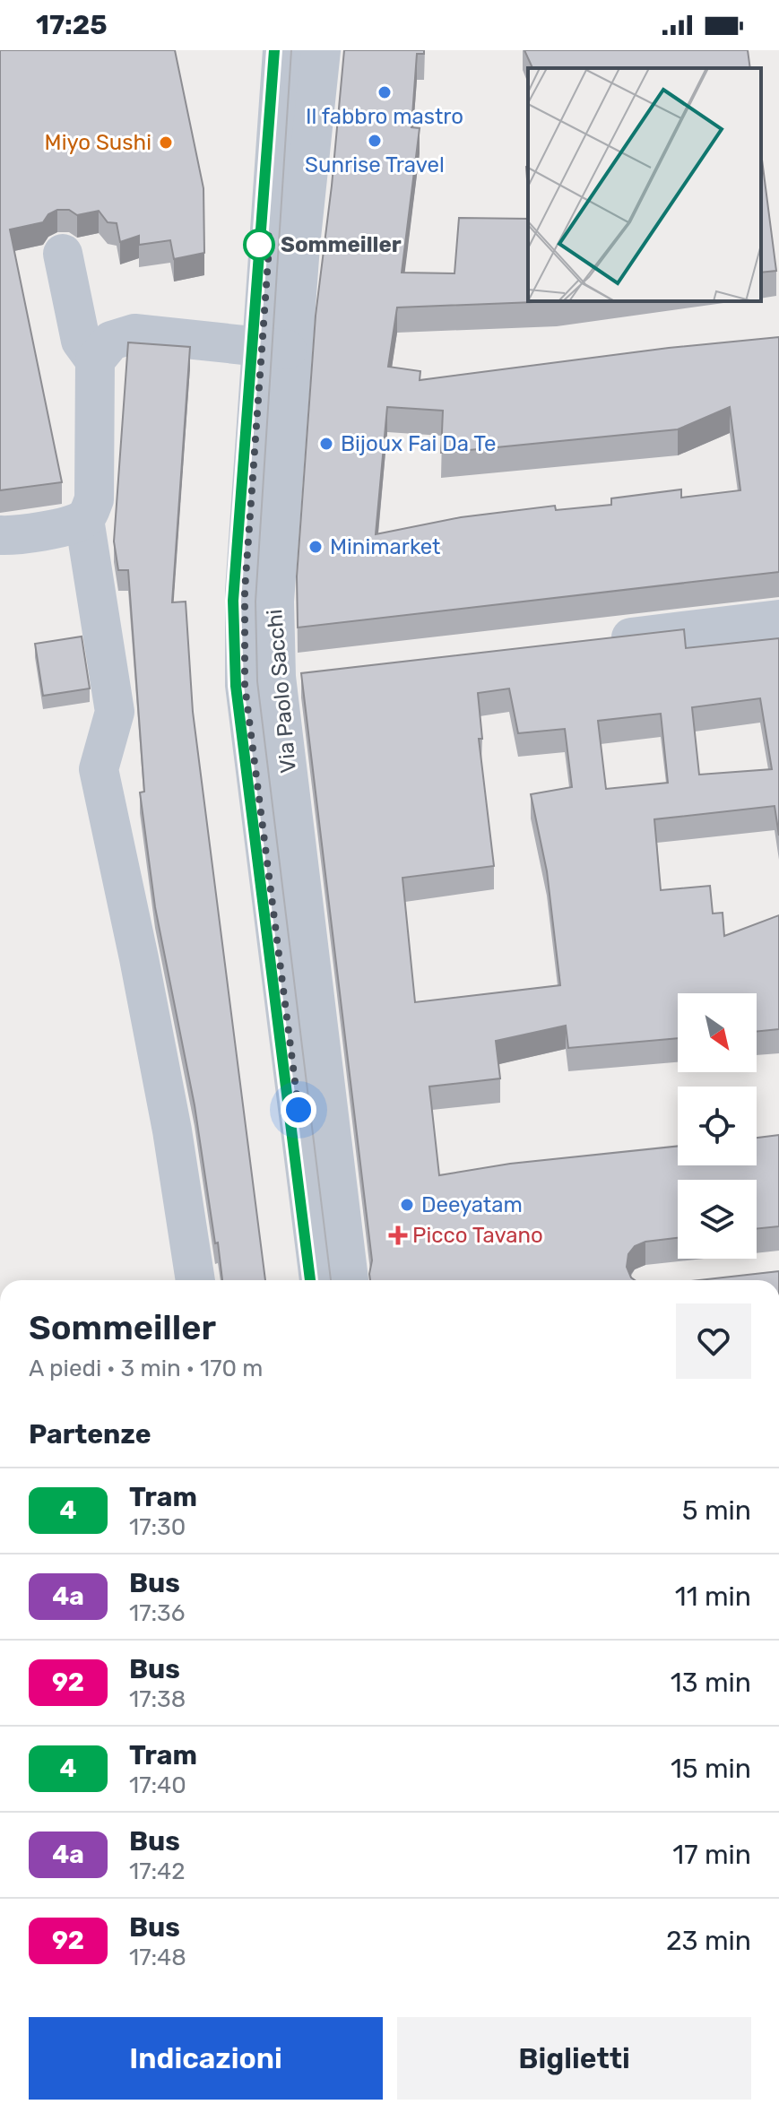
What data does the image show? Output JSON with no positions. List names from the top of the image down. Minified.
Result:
{"streets":{"street":["Via Paolo Sacchi"]},"places":{"other":["Il fabbro mastro","Sunrise Travel","Miyo Sushi","Sommeiller","Bijoux Fai Da Te","Minimarket","Deeyatam"],"health":["Picco Tavano"]},"lines":["tram line 4"],"north":"bottom right","page":{"status":"17:25","heading":[["Sommeiller","A piedi · 3 min · 170 m"],"Partenze"],"list":[{"mark":"4","name":"Tram","note":"17:30","value":"5 min"},{"mark":"4a","name":"Bus","note":"17:36","value":"11 min"},{"mark":"92","name":"Bus","note":"17:38","value":"13 min"},{"mark":"4","name":"Tram","note":"17:40","value":"15 min"},{"mark":"4a","name":"Bus","note":"17:42","value":"17 min"},{"mark":"92","name":"Bus","note":"17:48","value":"23 min"}],"buttons":["Indicazioni","Biglietti"]}}
